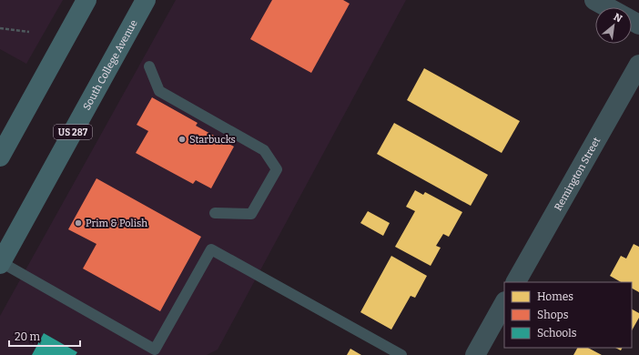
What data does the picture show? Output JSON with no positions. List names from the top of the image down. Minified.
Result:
{"streets":{"highway":["South College Avenue","US 287"],"street":["Remington Street"]},"places":["Starbucks","Prim & Polish"],"legend":["Homes","Shops","Schools"],"scale_bar":"20 m","north":"top right"}
